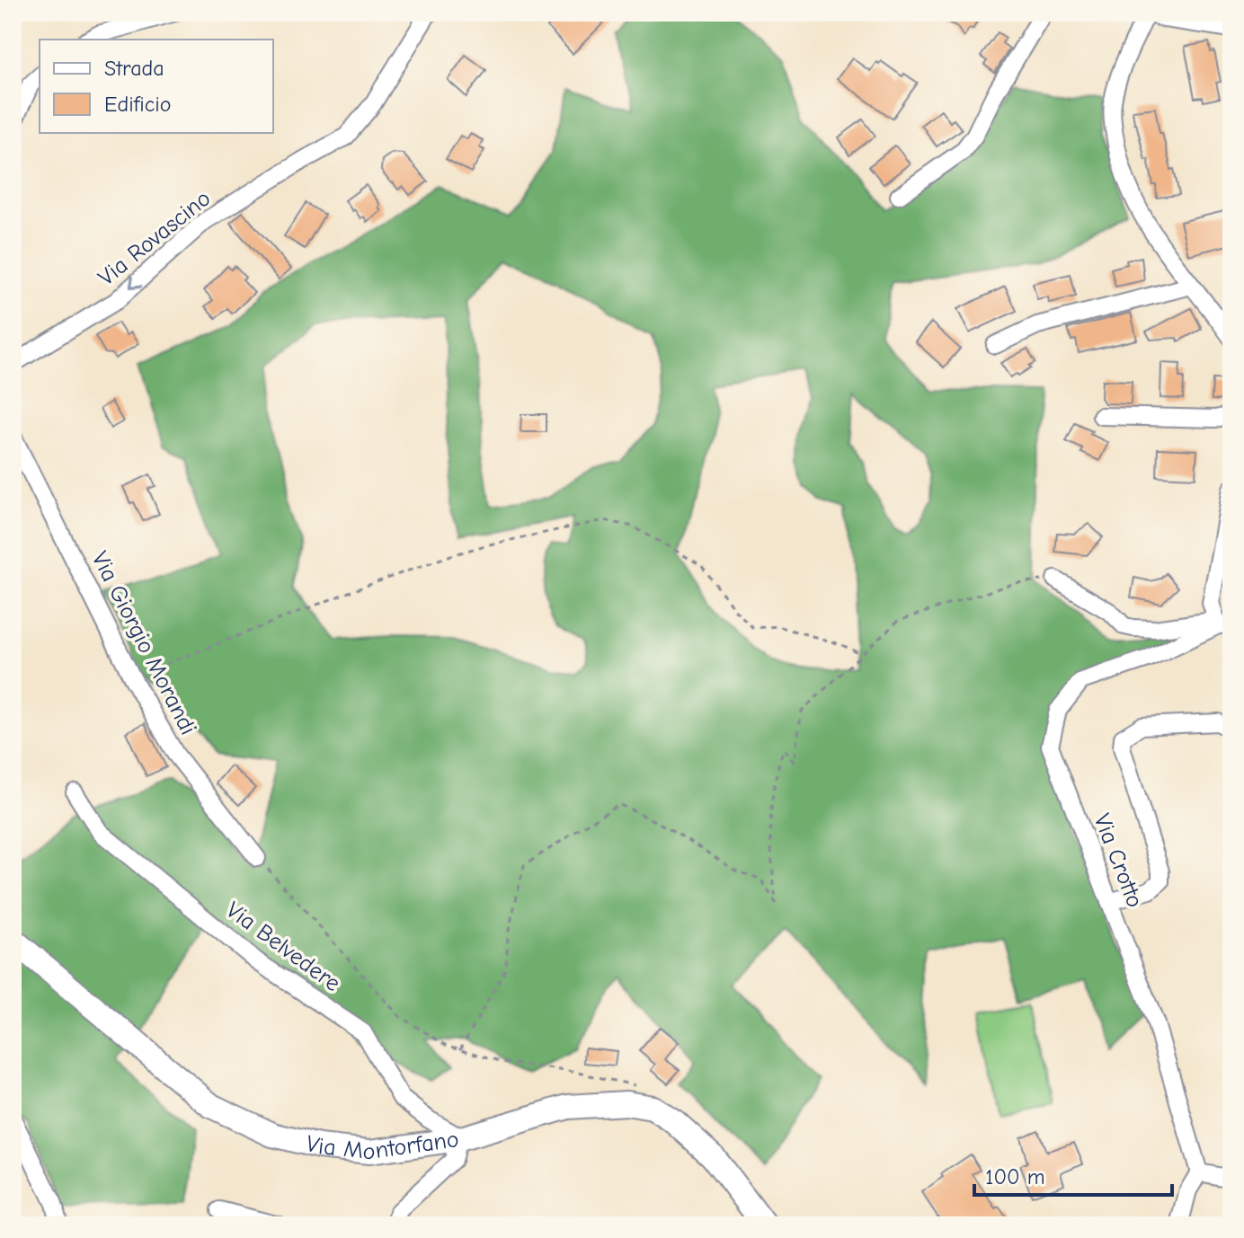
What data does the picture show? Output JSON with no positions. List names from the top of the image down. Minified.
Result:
{"streets":{"street":["Via Rovascino","Via Giorgio Morandi","Via Crotto","Via Belvedere","Via Montorfano"]},"crossings":[["Via Belvedere","Via Montorfano"]],"one_way":["Via Rovascino"],"legend":["Strada","Edificio"],"scale_bar":"100 m"}
